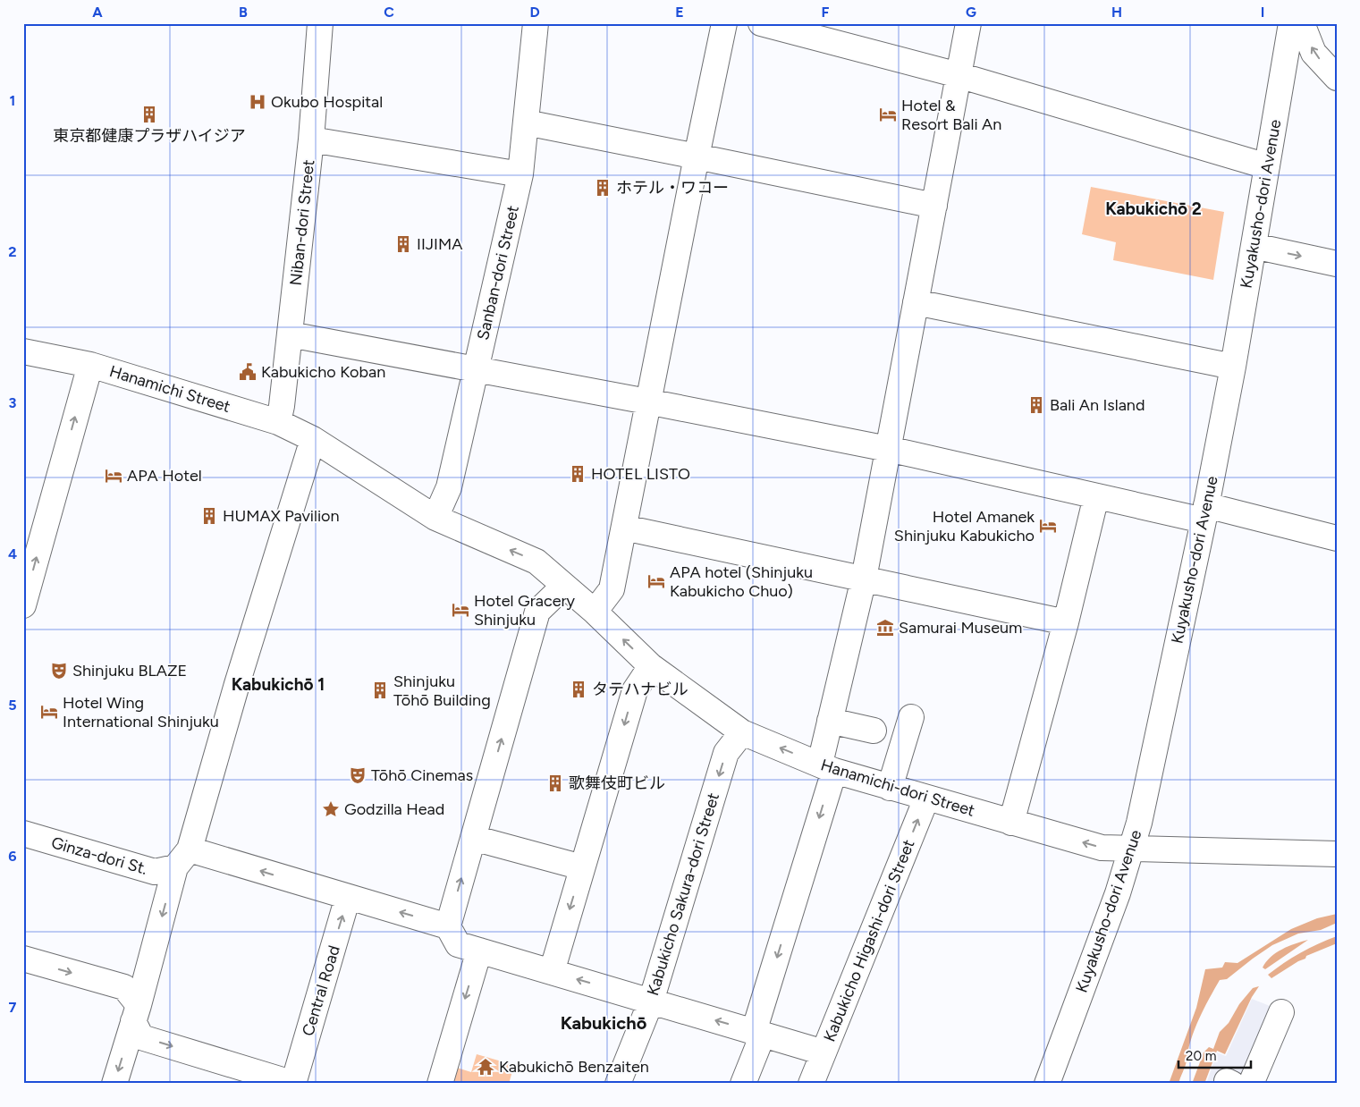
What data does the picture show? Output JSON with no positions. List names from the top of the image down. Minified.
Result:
{"streets":{"street":["Kuyakusho-dori Avenue","Niban-dori Street","Sanban-dori Street","Hanamichi Street","Hanamichi-dori Street","Ginza-dori St.","Kabukicho Sakura-dori Street","Kabukicho Higashi-dori Street","Central Road"]},"crossings":[["Kuyakusho-dori Avenue","Hanamichi-dori Street"],["Niban-dori Street","Hanamichi Street"],["Sanban-dori Street","Hanamichi-dori Street"],["Hanamichi Street","Hanamichi-dori Street"],["Hanamichi-dori Street","Kabukicho Sakura-dori Street"],["Hanamichi-dori Street","Kabukicho Higashi-dori Street"]],"districts":["Kabukichō 2","Kabukichō 1","Kabukichō"],"places":{"hospital":["Okubo Hospital"],"building":["東京都健康プラザハイジア","ホテル・ワコー","IIJIMA","Bali An Island","HOTEL LISTO","HUMAX Pavilion","タテハナビル","Shinjuku Tōhō Building","歌舞伎町ビル"],"hotel":["Hotel & Resort Bali An","APA Hotel","Hotel Amanek Shinjuku Kabukicho","APA hotel (Shinjuku Kabukicho Chuo)","Hotel Gracery Shinjuku","Hotel Wing International Shinjuku"],"public building":["Kabukicho Koban"],"museum":["Samurai Museum"],"theatre":["Shinjuku BLAZE","Tōhō Cinemas"],"place":["Godzilla Head"],"temple":["Kabukichō Benzaiten"]},"scale_bar":"20 m","grid":{"columns":["A","B","C","D","E","F","G","H","I"],"rows":["1","2","3","4","5","6","7"]}}
